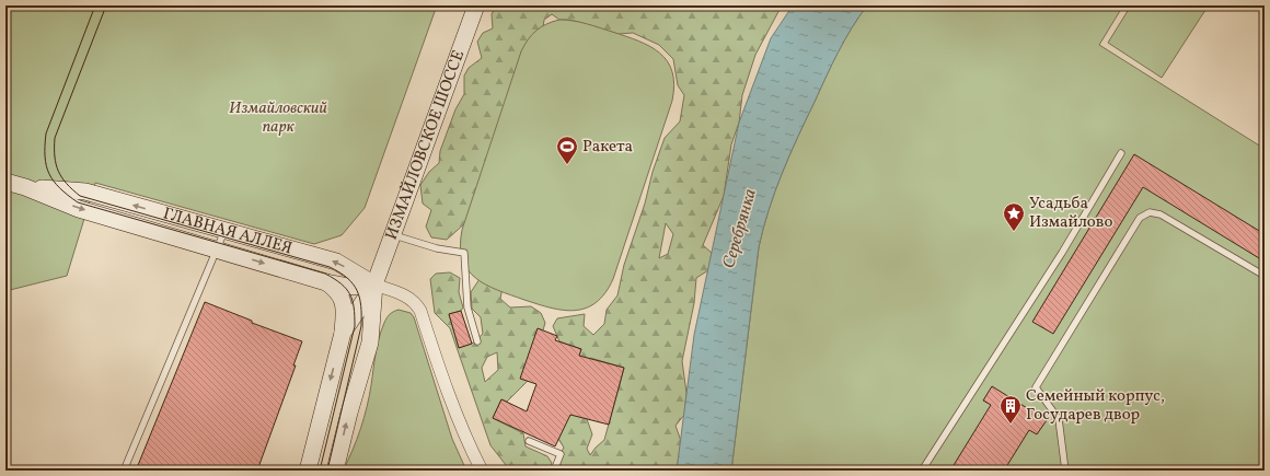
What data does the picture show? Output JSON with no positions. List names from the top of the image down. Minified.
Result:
{"streets":{"main road":["ИЗМАЙЛОВСКОЕ ШОССЕ","ГЛАВНАЯ АЛЛЕЯ"]},"crossings":[["ИЗМАЙЛОВСКОЕ ШОССЕ","ГЛАВНАЯ АЛЛЕЯ"]],"water":["Серебрянка"],"parks":["Измайловский парк"],"places":{"sports":["Ракета"],"place":["Усадьба Измайлово"],"building":["Семейный корпус, Государев двор"]}}
